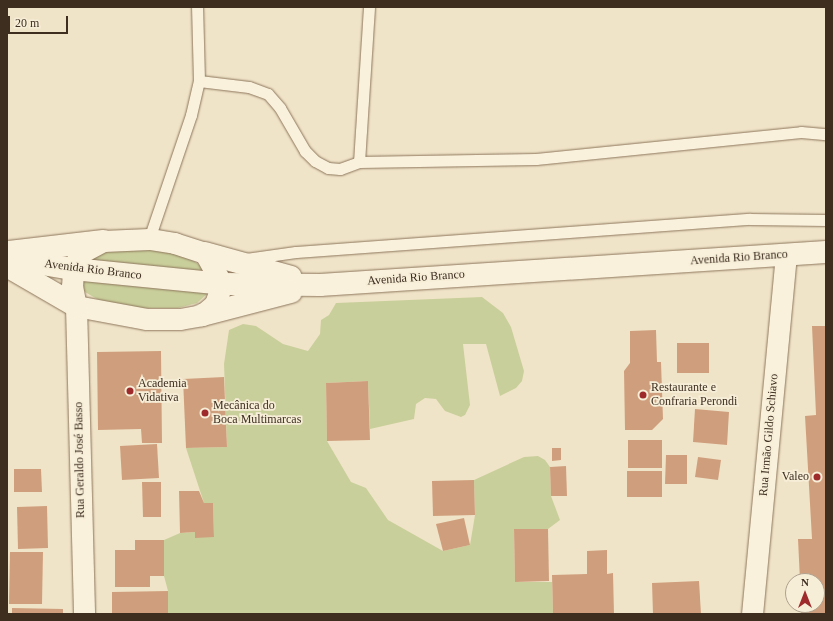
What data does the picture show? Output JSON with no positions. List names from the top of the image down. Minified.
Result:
{"streets":{"main road":["Avenida Rio Branco"],"street":["Rua Irmão Gildo Schiavo","Rua Geraldo José Basso"]},"crossings":[["Avenida Rio Branco","Rua Irmão Gildo Schiavo"],["Avenida Rio Branco","Rua Geraldo José Basso"]],"places":["Academia Vidativa","Restaurante e Confraria Perondi","Mecânica do Boca Multimarcas","Valeo"],"scale_bar":"20 m","north":"top"}
